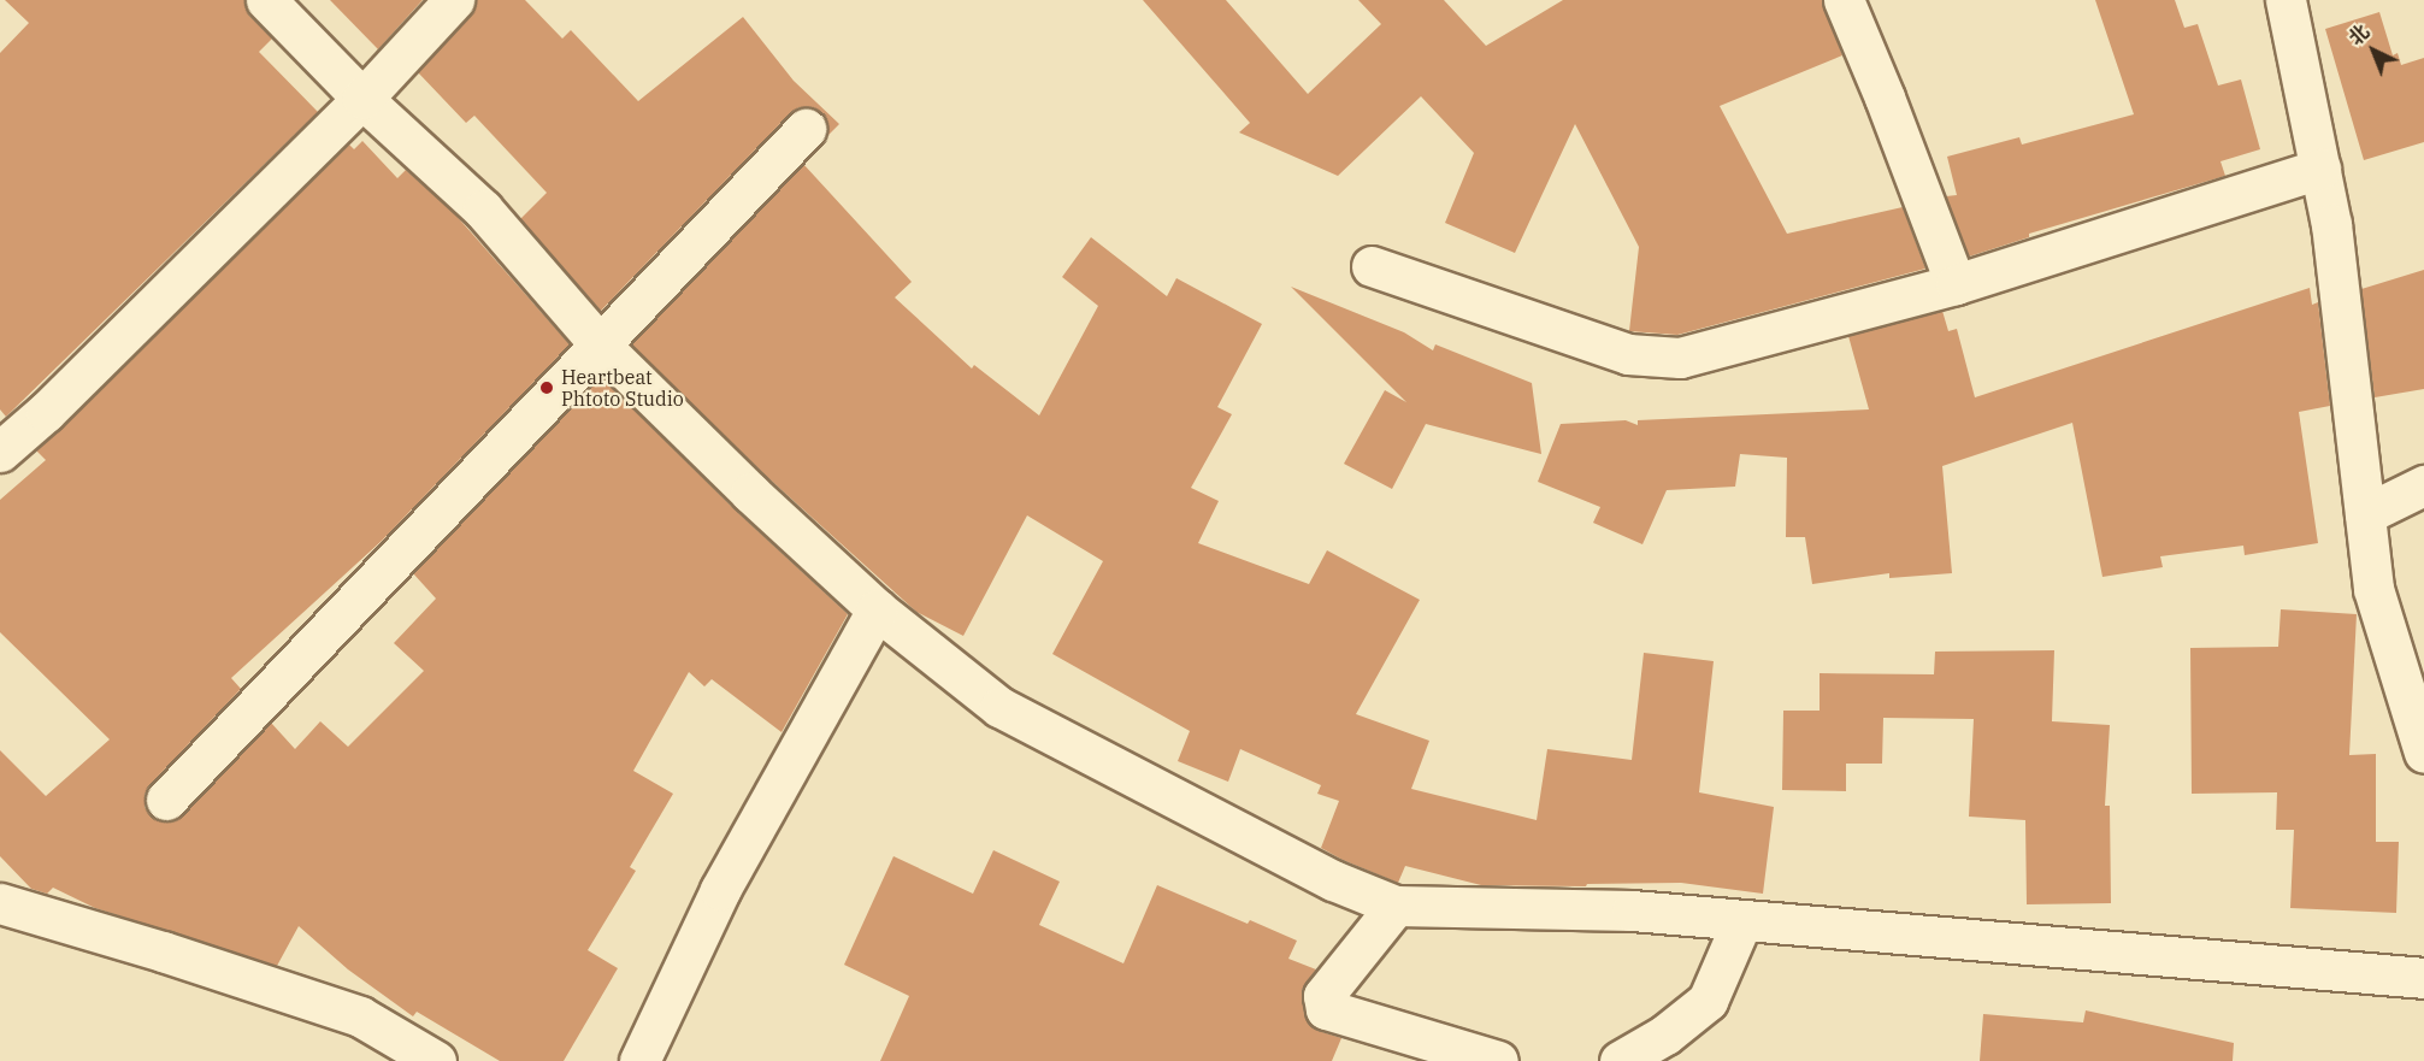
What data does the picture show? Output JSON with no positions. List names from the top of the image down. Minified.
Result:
{"places":["Heartbeat Phtoto Studio"],"north":"top left"}
